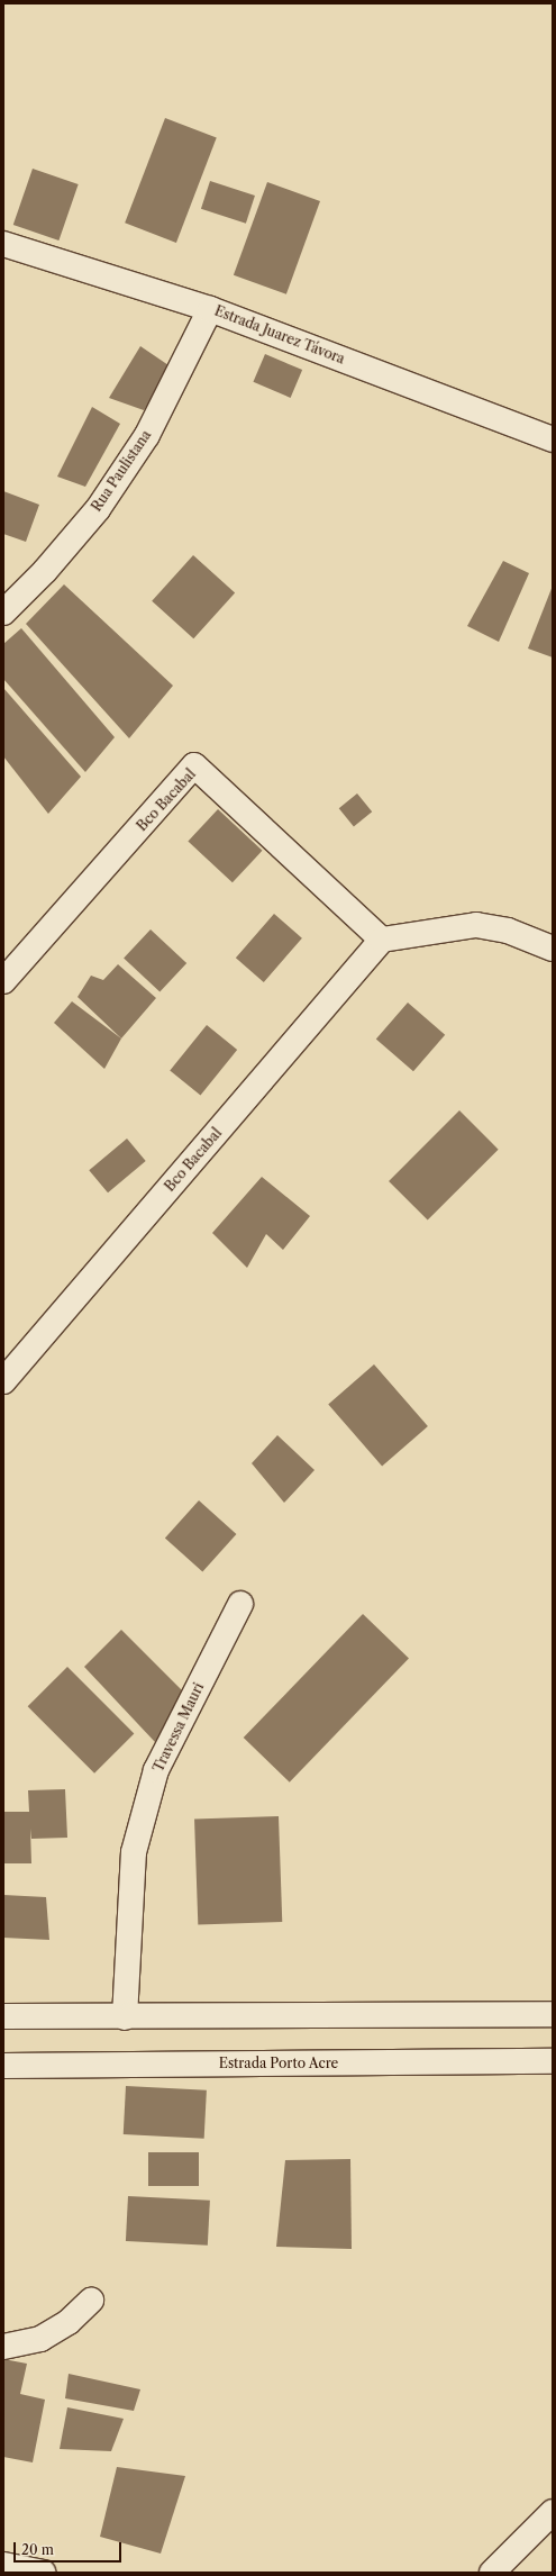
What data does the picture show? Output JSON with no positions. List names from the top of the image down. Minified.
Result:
{"streets":{"street":["Estrada Juarez Távora","Rua Paulistana","Bco Bacabal","Travessa Mauri","Estrada Porto Acre"]},"crossings":[["Estrada Juarez Távora","Rua Paulistana"]],"scale_bar":"20 m"}
